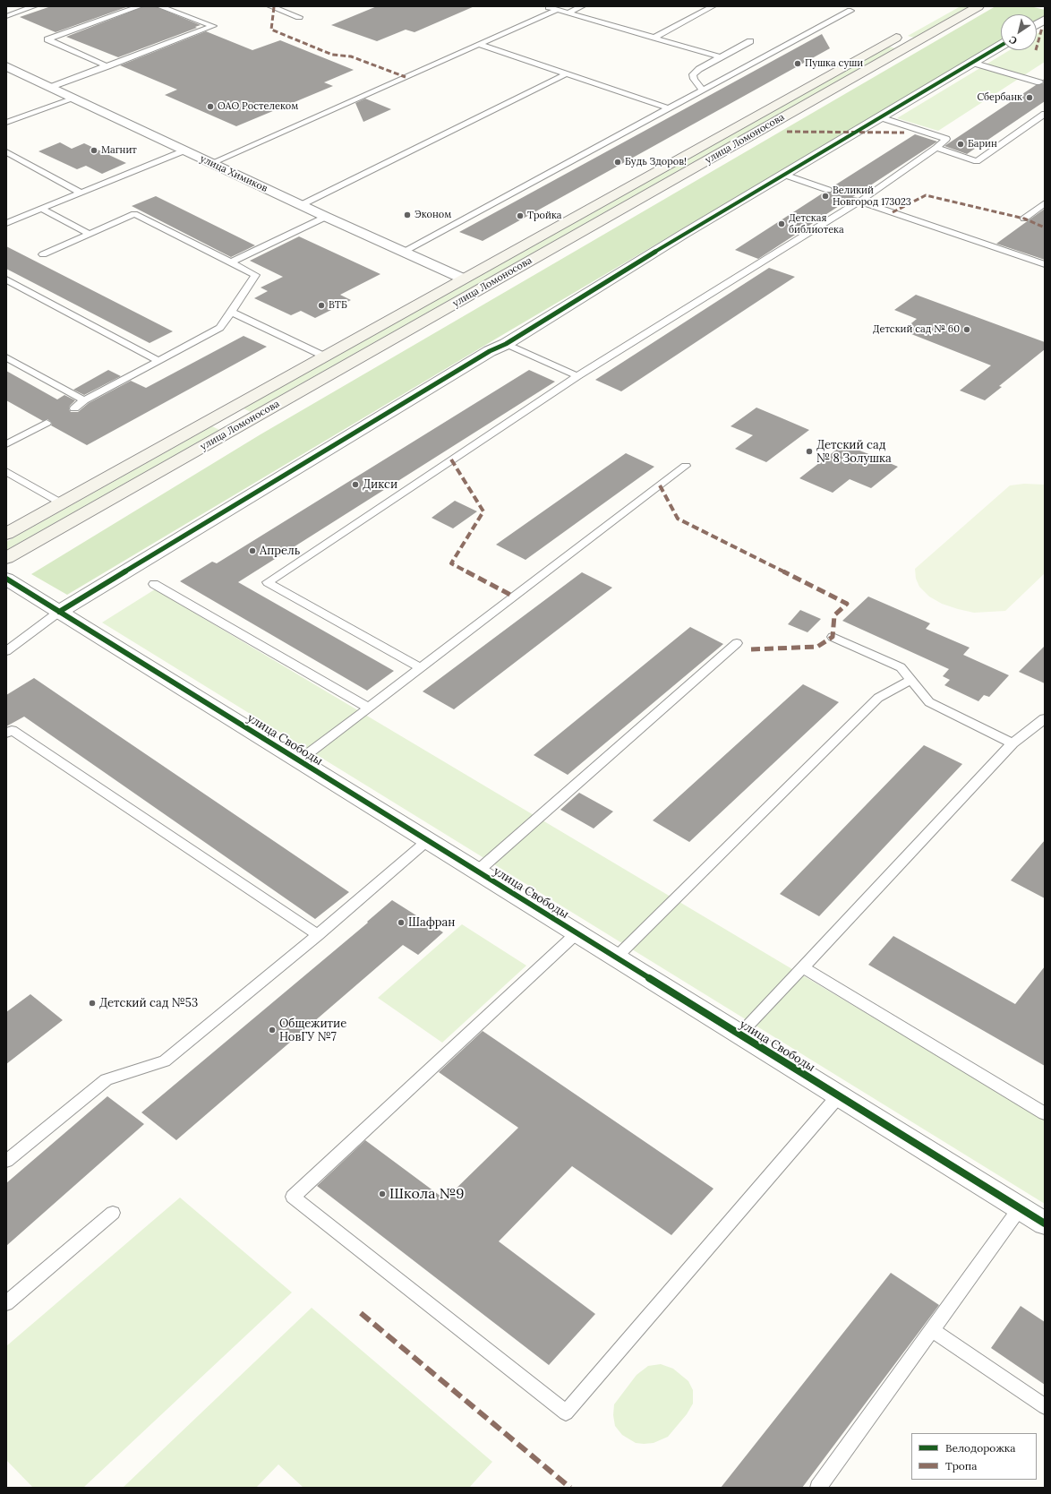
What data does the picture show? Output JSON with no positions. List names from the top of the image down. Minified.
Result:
{"streets":{"main road":["улица Ломоносова"],"street":["улица Химиков","улица Свободы"]},"crossings":[["улица Ломоносова","улица Химиков"]],"places":["Пушка суши","Сбербанк","ОАО Ростелеком","Барин","Магнит","Будь Здоров!","Великий Новгород 173023","Эконом","Тройка","Детская библиотека","ВТБ","Детский сад № 60","Детский сад № 8 Золушка","Дикси","Апрель","Шафран","Детский сад №53","Общежитие НовГУ №7","Школа №9"],"legend":["Велодорожка","Тропа"],"north":"bottom left"}
